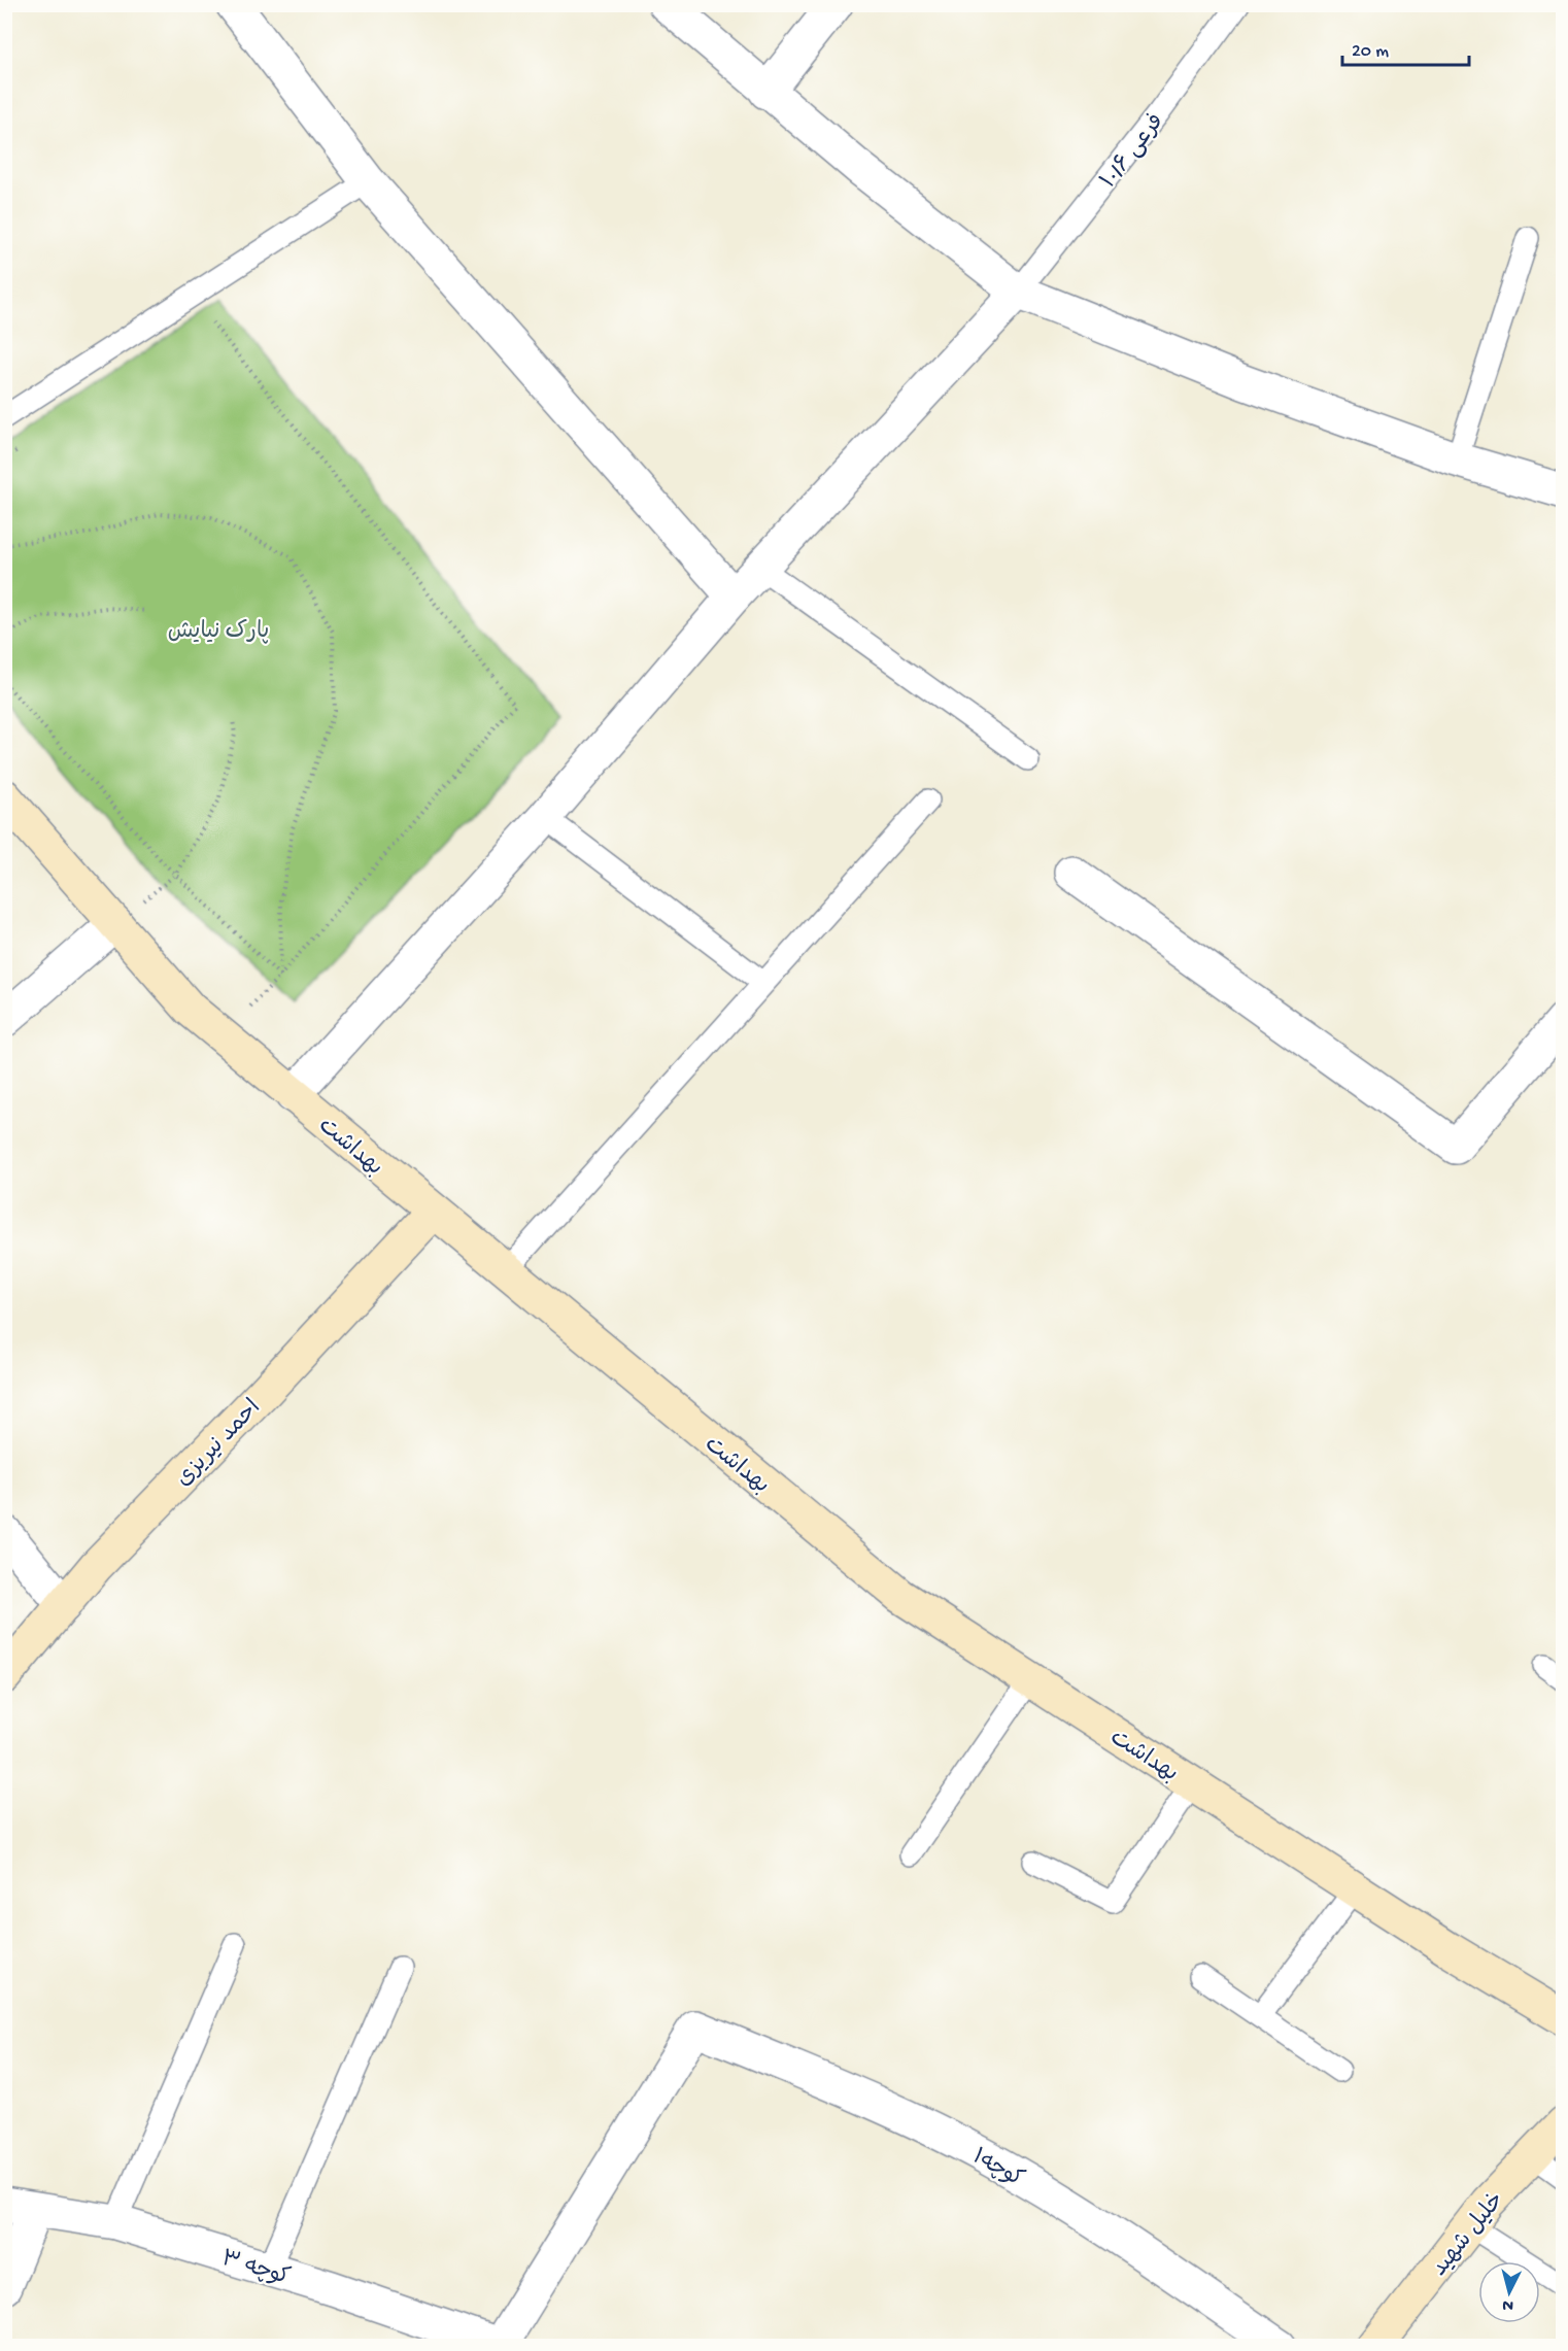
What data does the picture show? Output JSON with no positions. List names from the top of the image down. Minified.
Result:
{"streets":{"street":["بهداشت","احمد نیریزی","کوچه۱","خلیل شهید","کوچه ۳"],"lane":["فرعی ۱۰/۶"]},"crossings":[["بهداشت","احمد نیریزی"],["کوچه۱","کوچه ۳"]],"parks":["پارک نیایش"],"scale_bar":"20 m","north":"bottom"}
